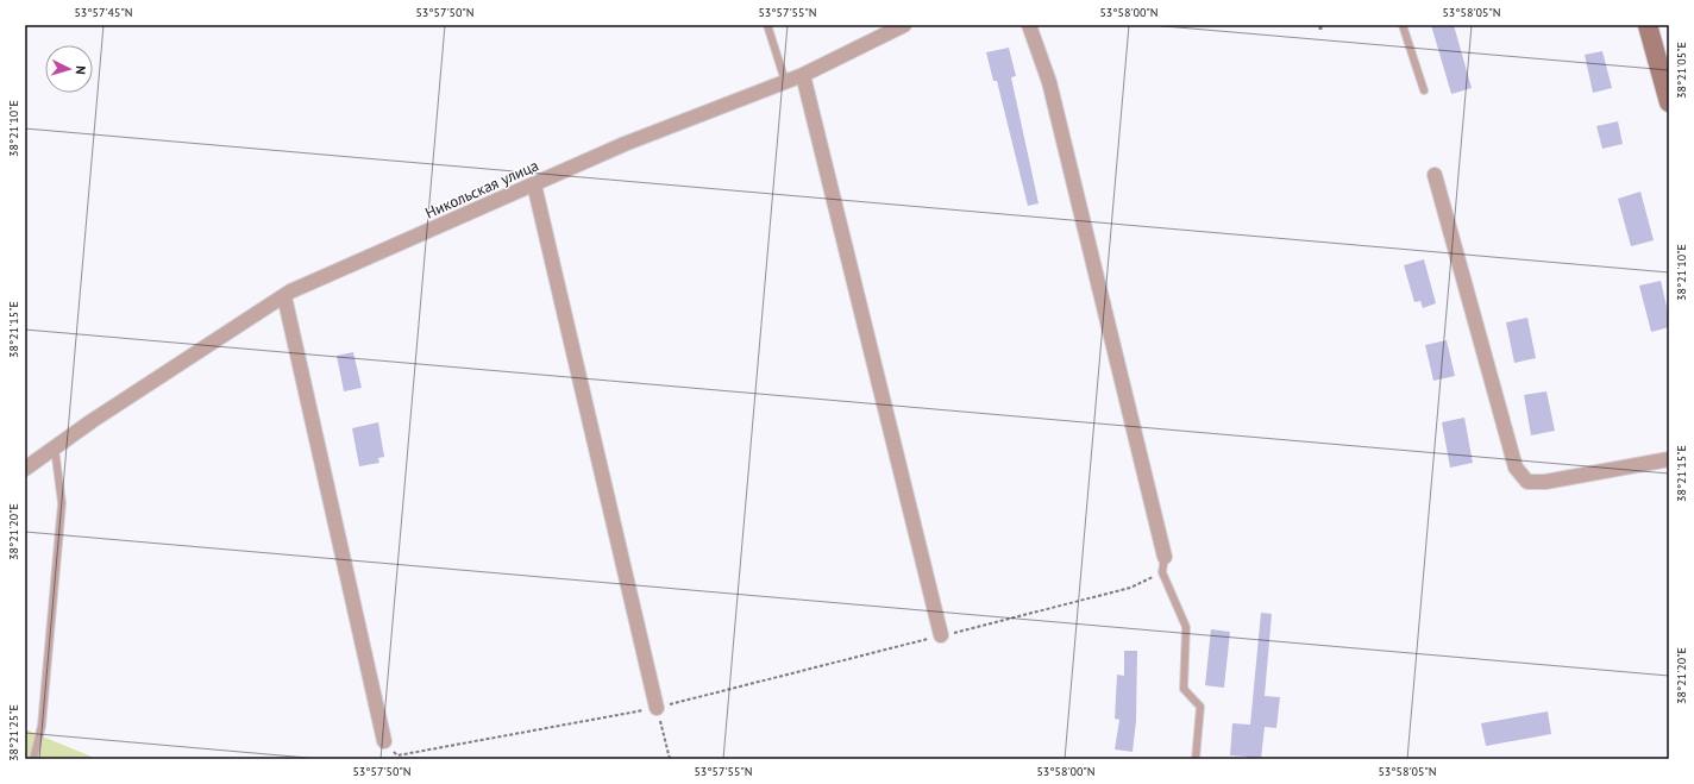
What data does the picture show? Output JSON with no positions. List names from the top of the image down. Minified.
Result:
{"streets":{"street":["Никольская улица"]},"north":"right","coordinates":["53°57'45\"N","53°57'50\"N","53°57'55\"N","53°58'00\"N","53°58'05\"N","38°21'05\"E","38°21'10\"E","38°21'15\"E","38°21'20\"E","38°21'25\"E"]}
